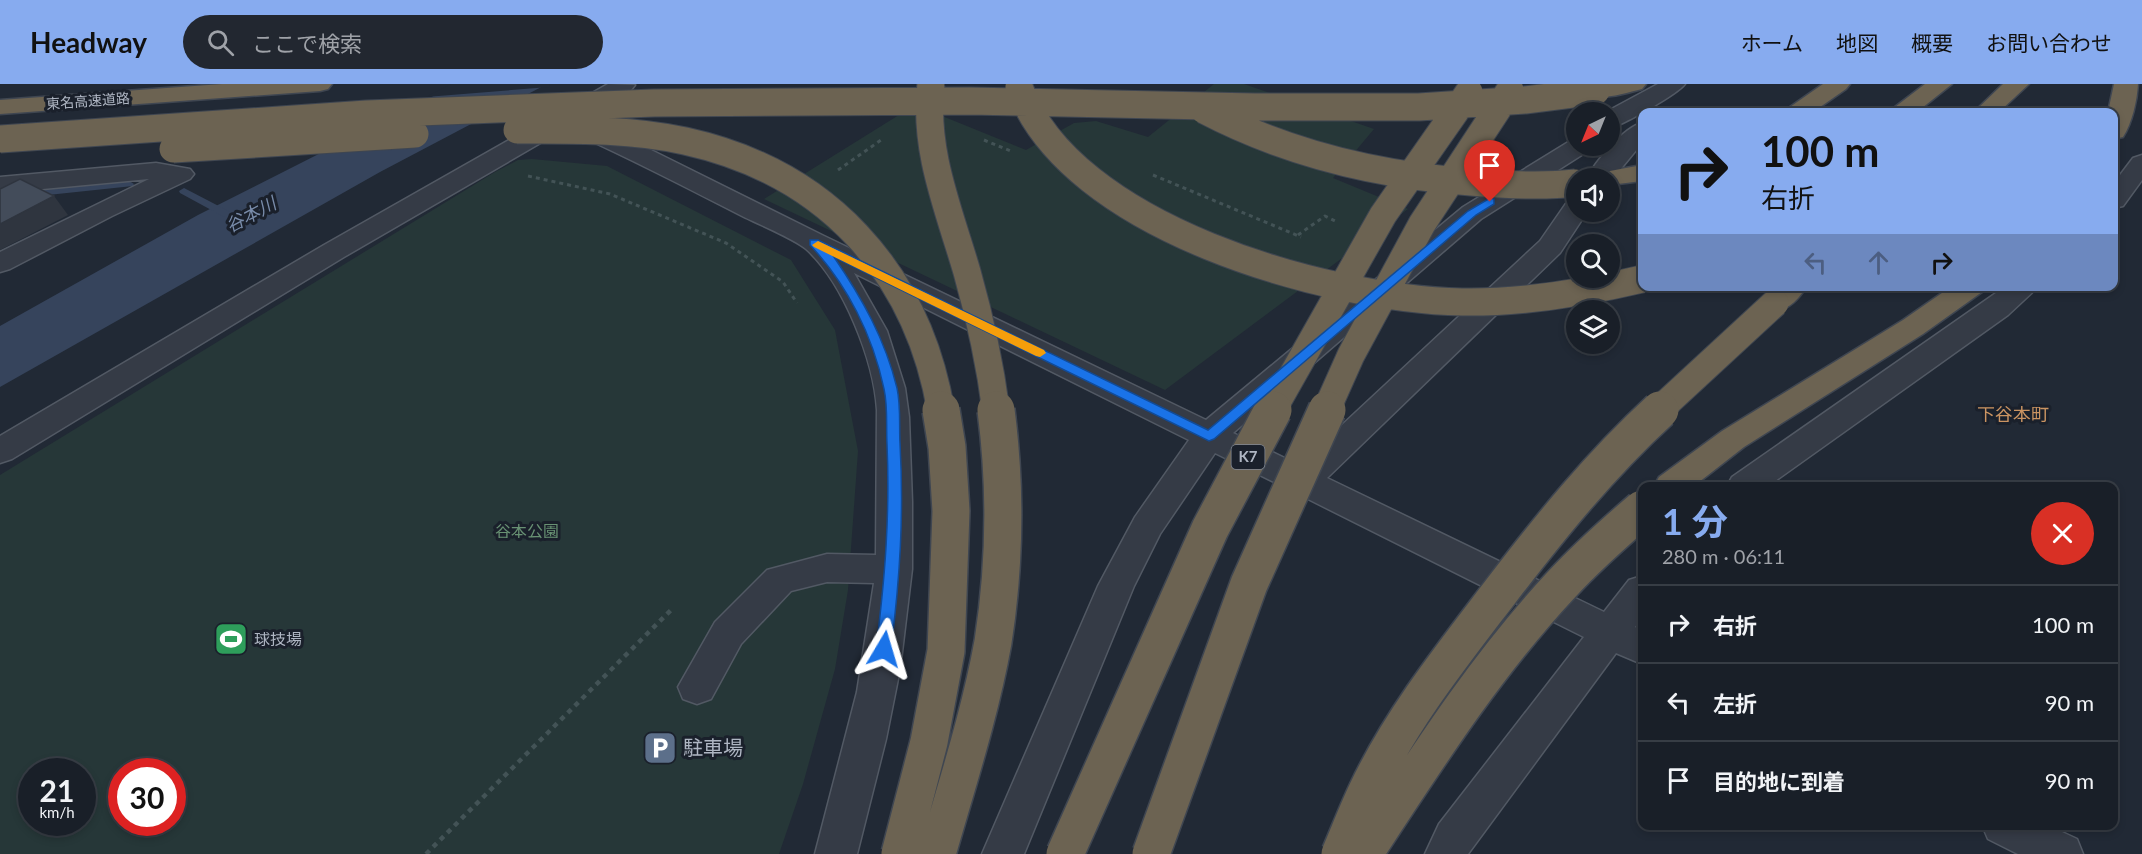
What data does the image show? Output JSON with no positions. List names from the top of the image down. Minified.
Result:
{"streets":{"highway":["東名高速道路","K7"]},"districts":["下谷本町"],"water":["谷本川"],"parks":["谷本公園"],"places":{"sports":["球技場"],"parking":["駐車場"]},"north":"bottom left","page":{"header":"Headway","search":"ここで検索","nav":["ホーム","地図","概要","お問い合わせ"],"turn":["100 m","右折"],"heading":["1 分","280 m · 06:11"],"list":[{"name":"右折","value":"100 m"},{"name":"左折","value":"90 m"},{"name":"目的地に到着","value":"90 m"}],"speed":"21 km/h","limit":"30"}}
